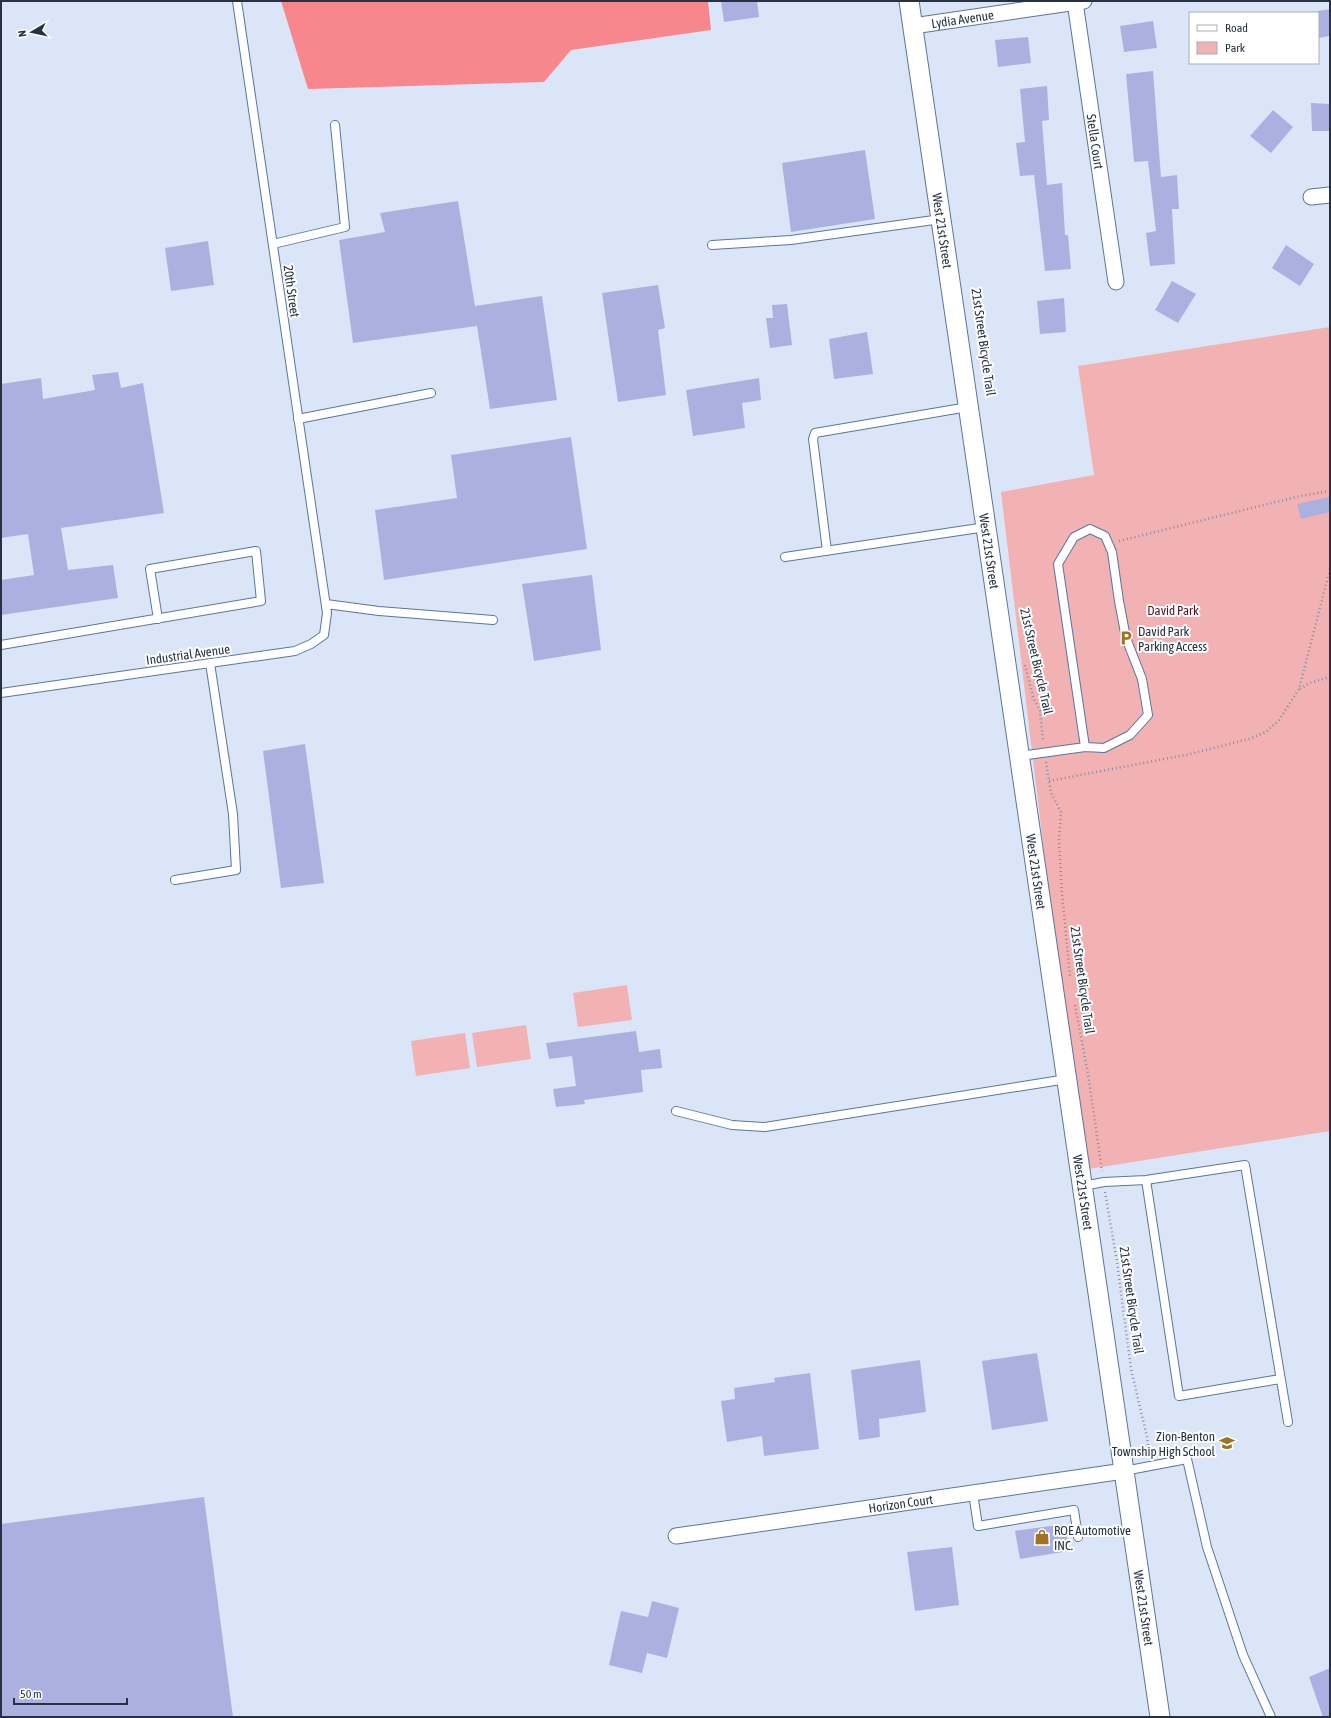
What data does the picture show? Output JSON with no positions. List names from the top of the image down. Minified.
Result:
{"streets":{"street":["Lydia Avenue","Stella Court","West 21st Street","Horizon Court"],"lane":["20th Street","Industrial Avenue"],"path":["21st Street Bicycle Trail"]},"crossings":[["Lydia Avenue","Stella Court"],["Lydia Avenue","West 21st Street"],["West 21st Street","Horizon Court"],["20th Street","Industrial Avenue"]],"parks":["David Park"],"places":{"parking":["David Park Parking Access"],"school or university":["Zion-Benton Township High School"],"shop":["ROE Automotive INC."]},"legend":["Road","Park"],"scale_bar":"50 m","north":"left"}
